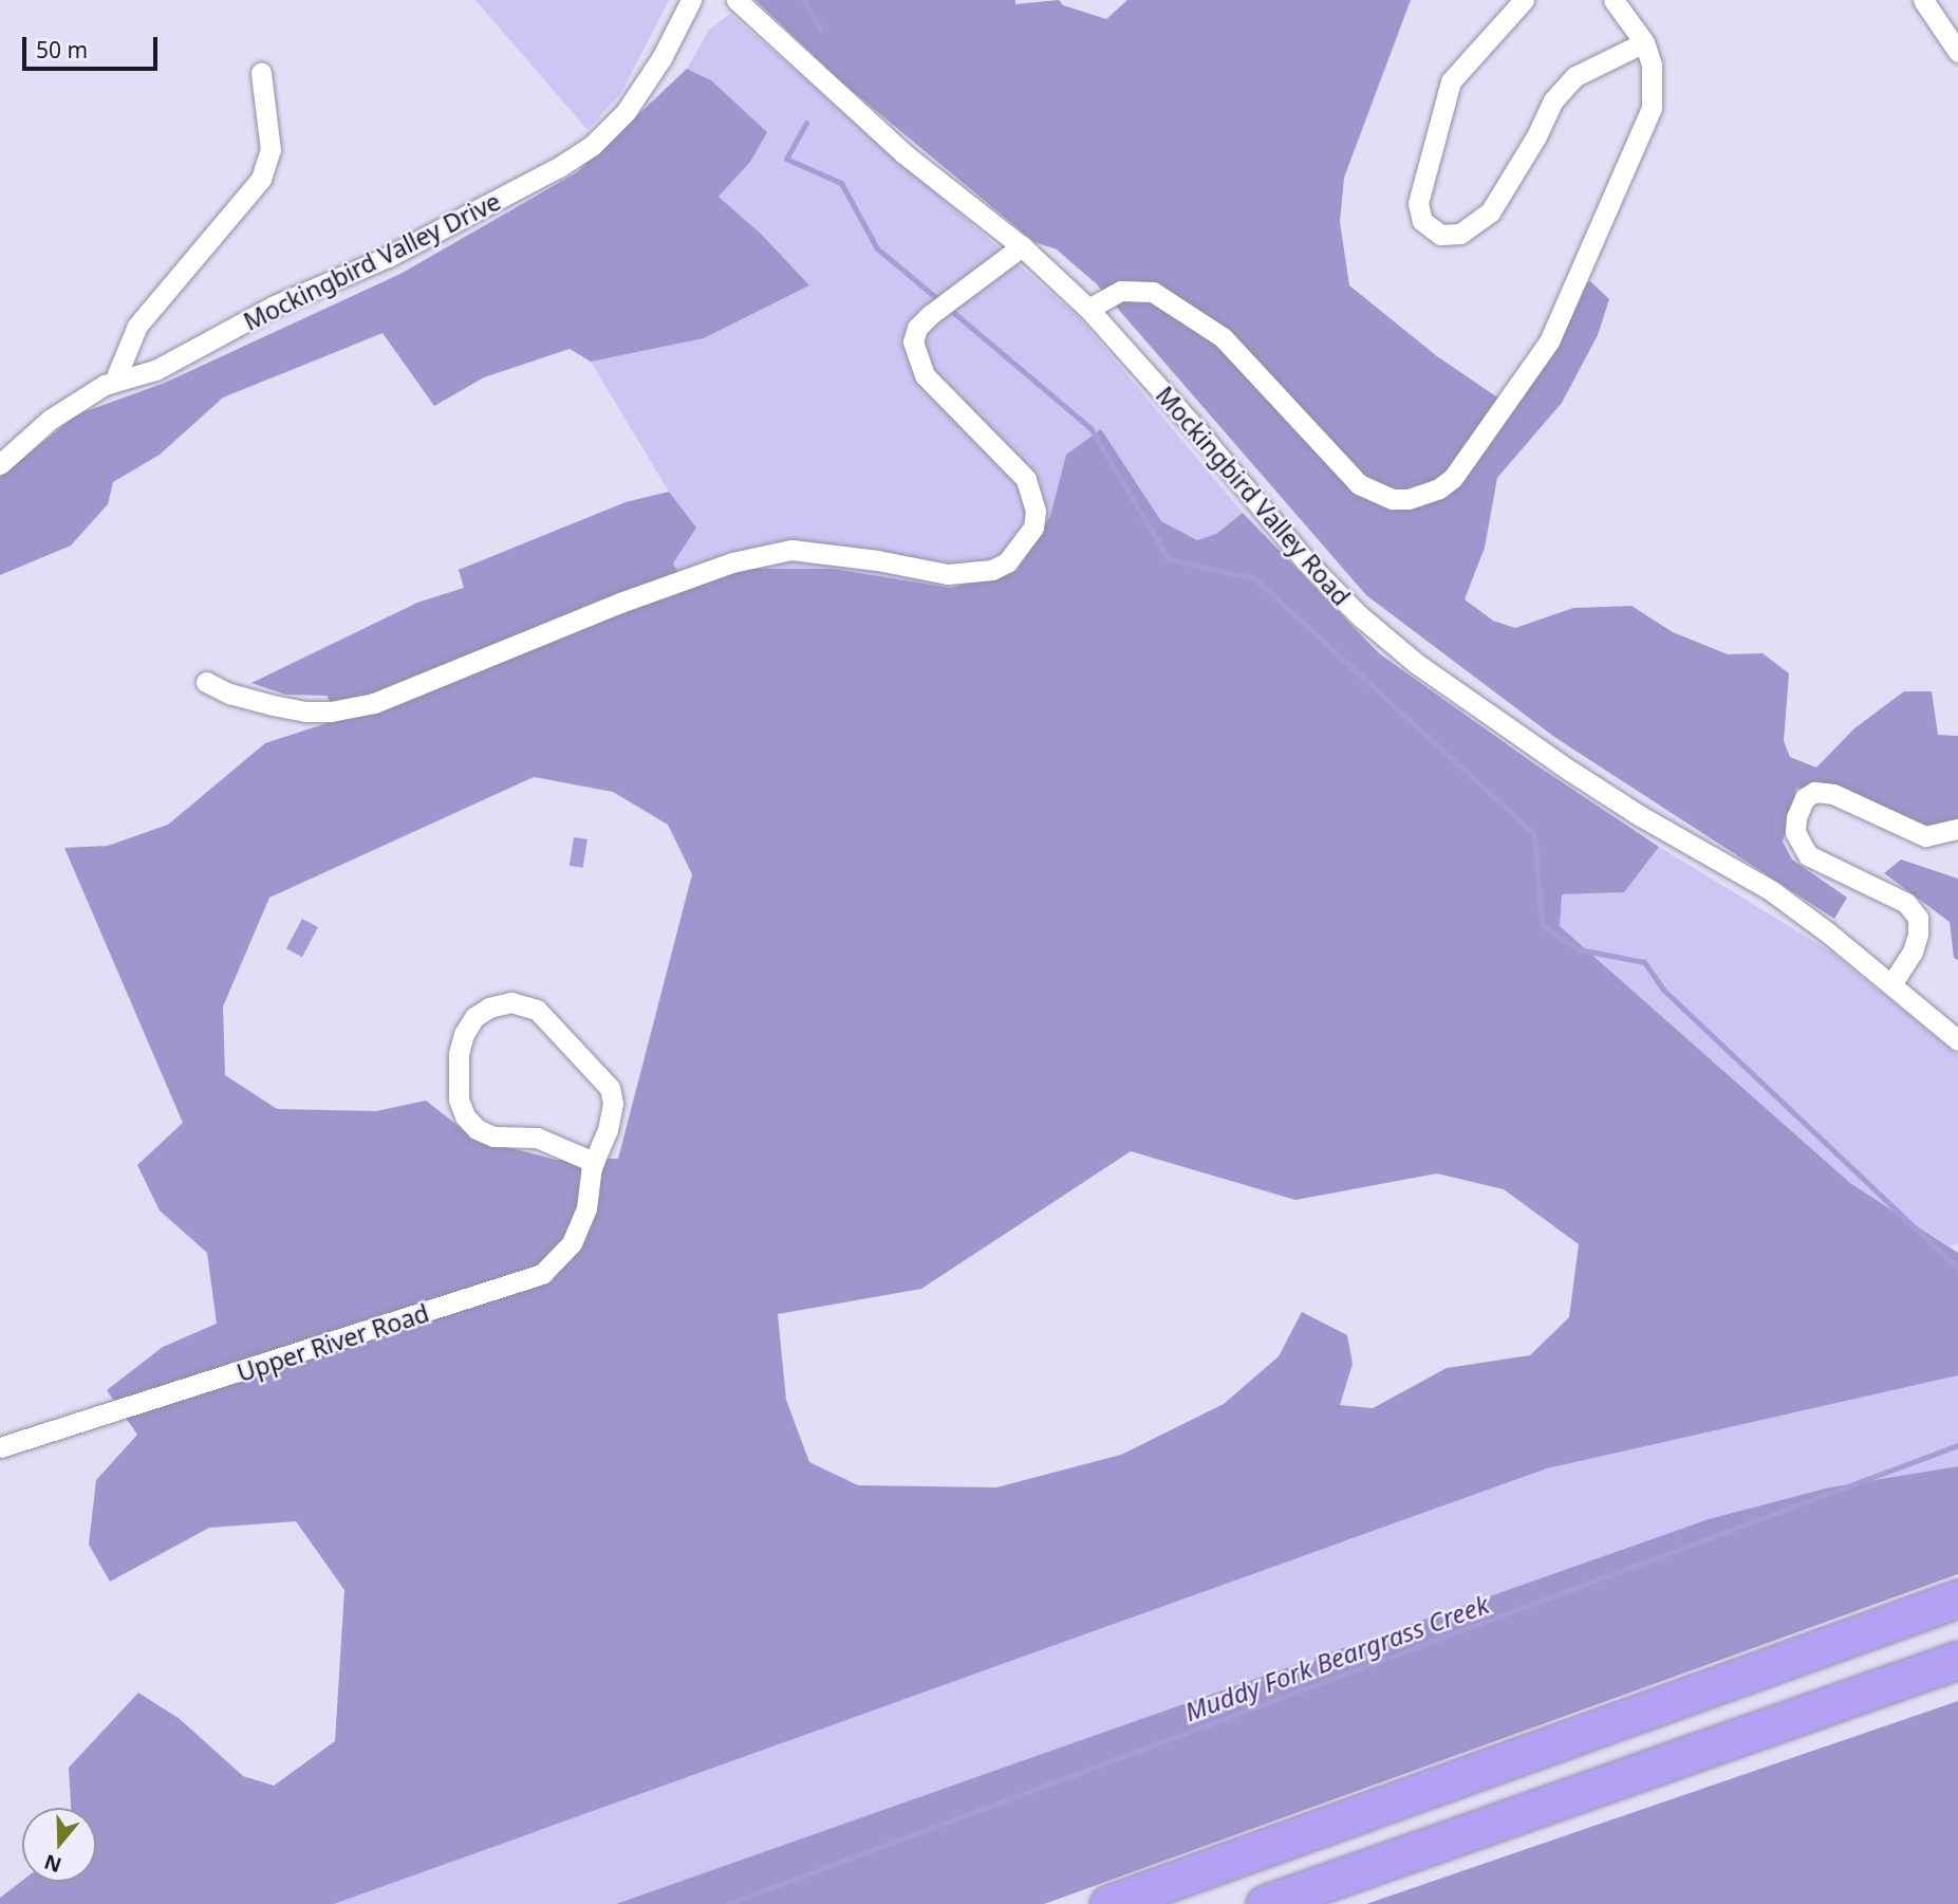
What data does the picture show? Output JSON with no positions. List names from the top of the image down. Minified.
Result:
{"streets":{"street":["Mockingbird Valley Drive","Mockingbird Valley Road","Upper River Road"]},"water":["Muddy Fork Beargrass Creek"],"scale_bar":"50 m","north":"bottom"}
